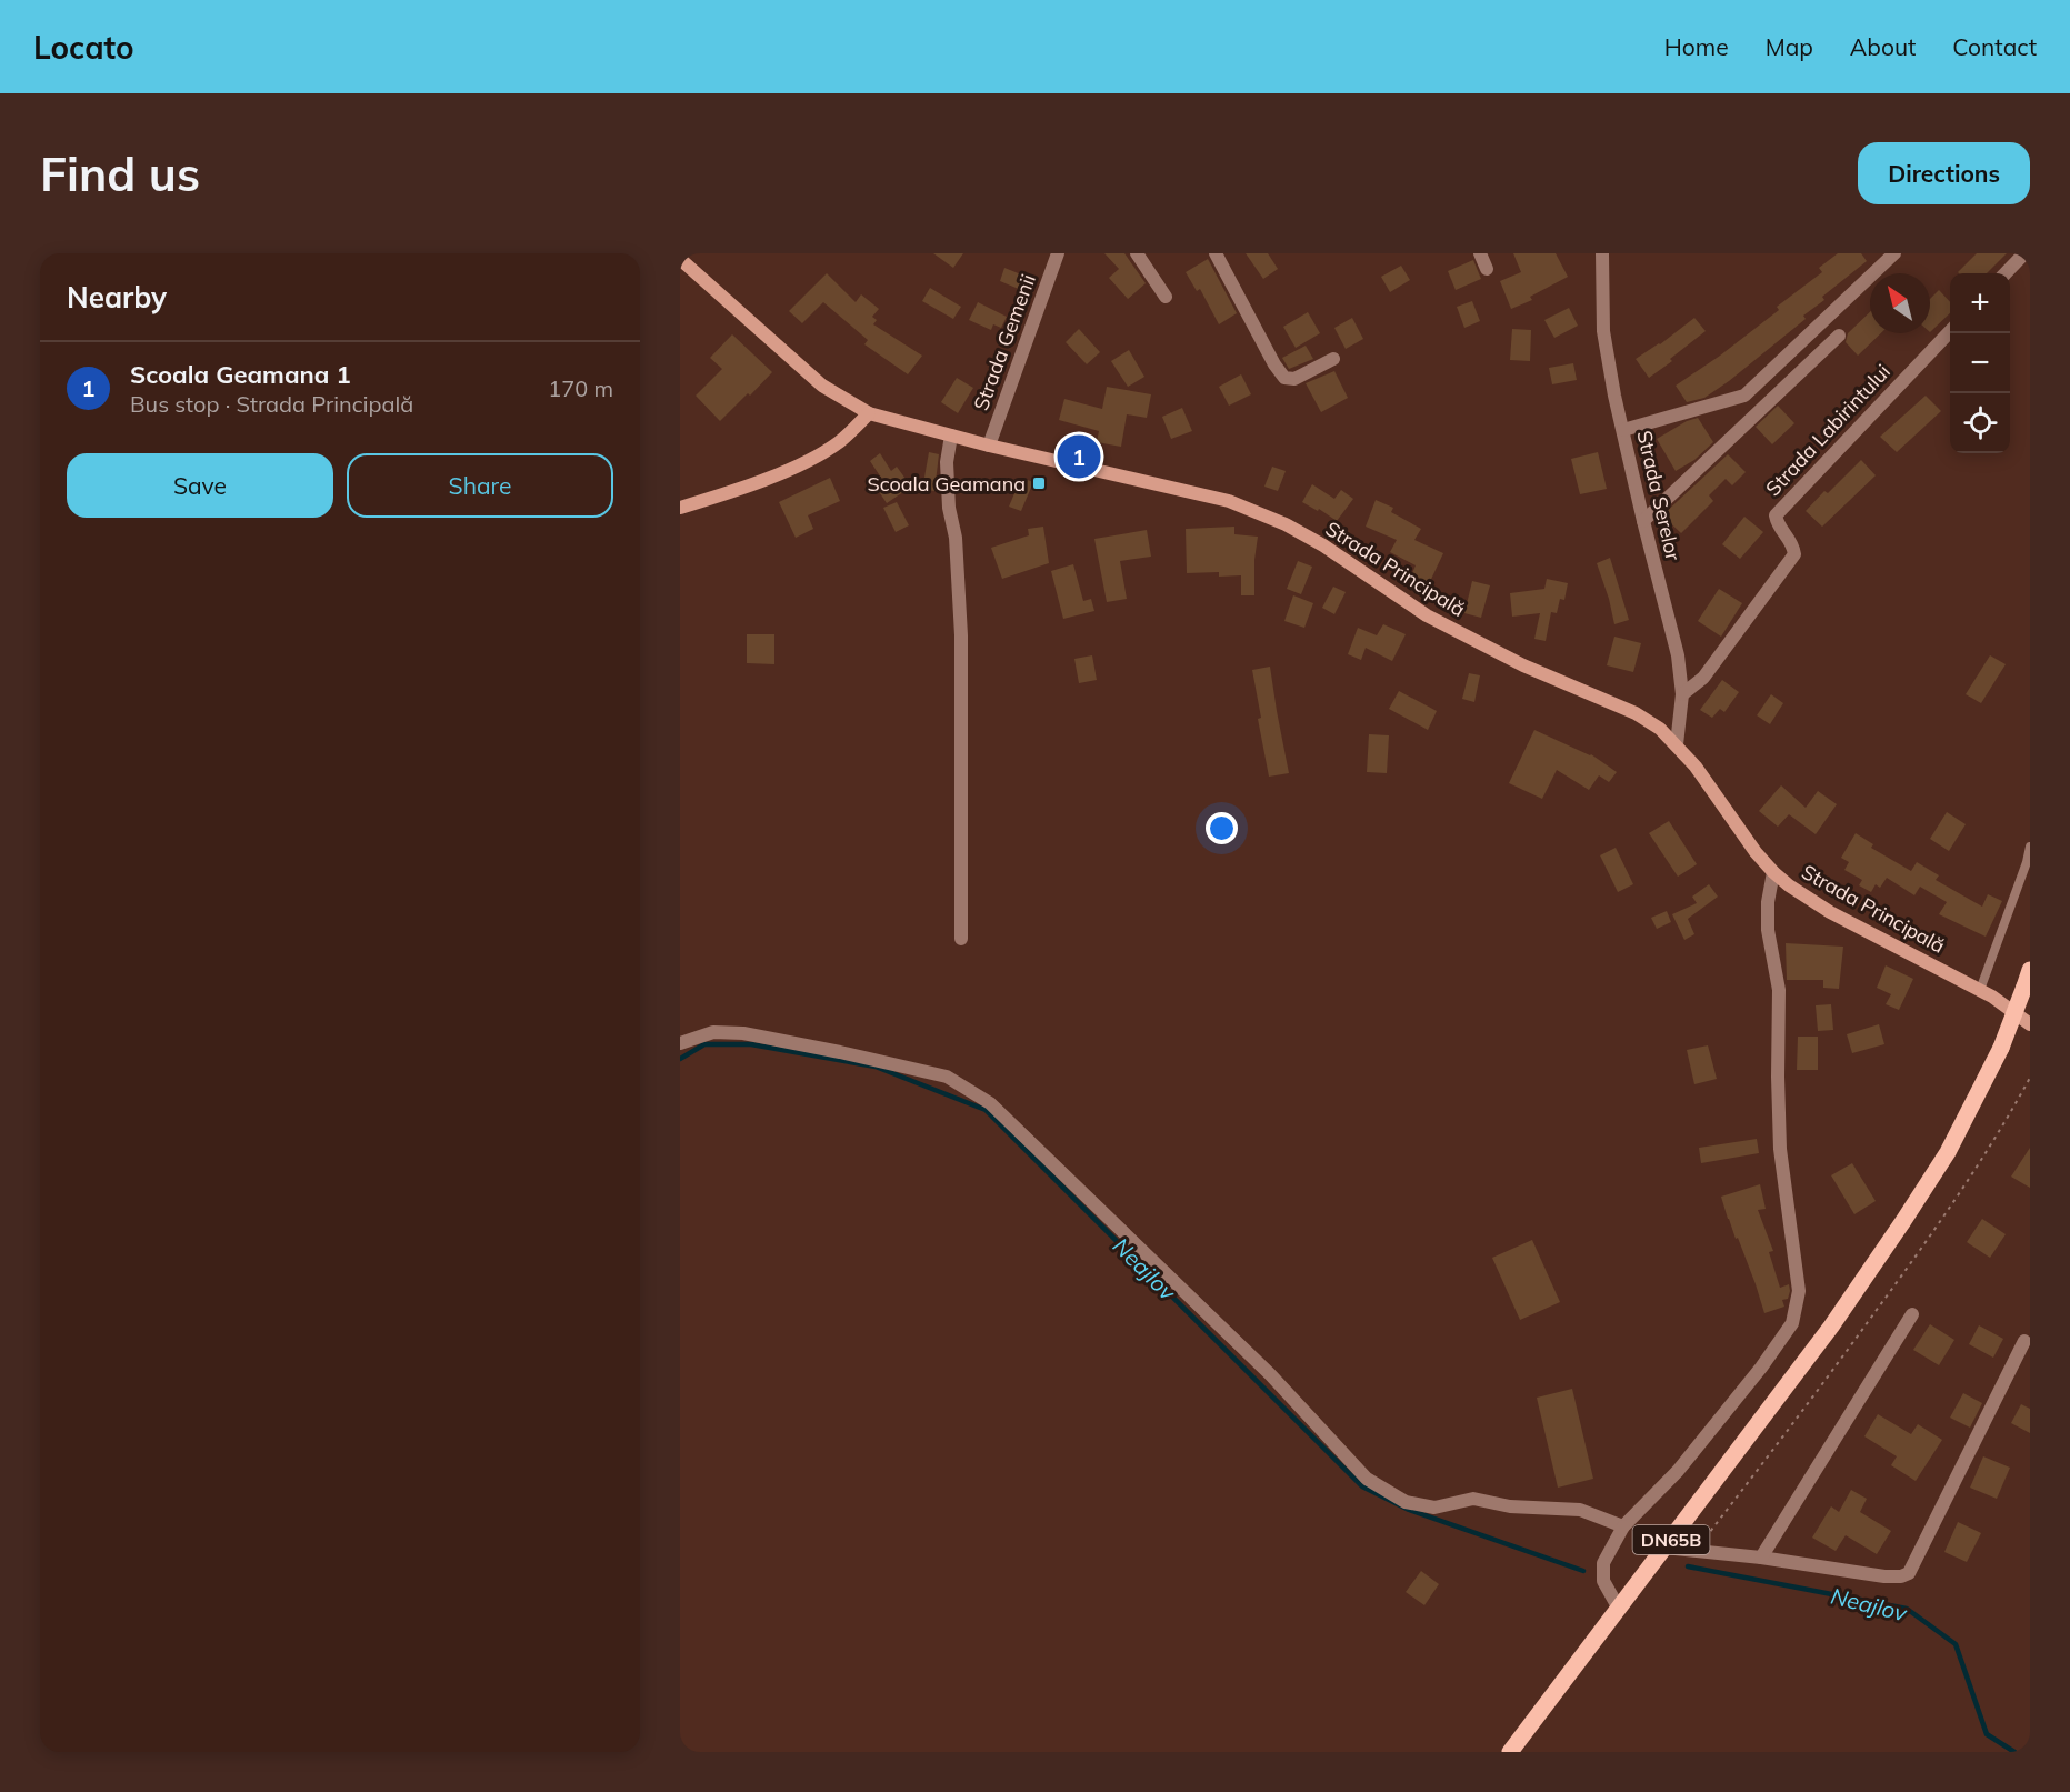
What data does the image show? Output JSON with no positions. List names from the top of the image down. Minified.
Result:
{"streets":{"main road":["Strada Principală","DN65B"],"street":["Strada Gemenii","Strada Labirintului","Strada Serelor"]},"crossings":[["Strada Gemenii","Strada Principală"],["Strada Labirintului","Strada Serelor"],["Strada Serelor","Strada Principală"]],"water":["Neajlov"],"places":{"transit":["Scoala Geamana"]},"north":"top left","page":{"header":"Locato","nav":["Home","Map","About","Contact"],"buttons":["Directions",["Save","Share"]],"title":"Find us","heading":"Nearby","map_buttons":["+","−"],"list":[{"mark":"1","name":"Scoala Geamana 1","note":"Bus stop · Strada Principală","value":"170 m"}],"pins":"1"}}
